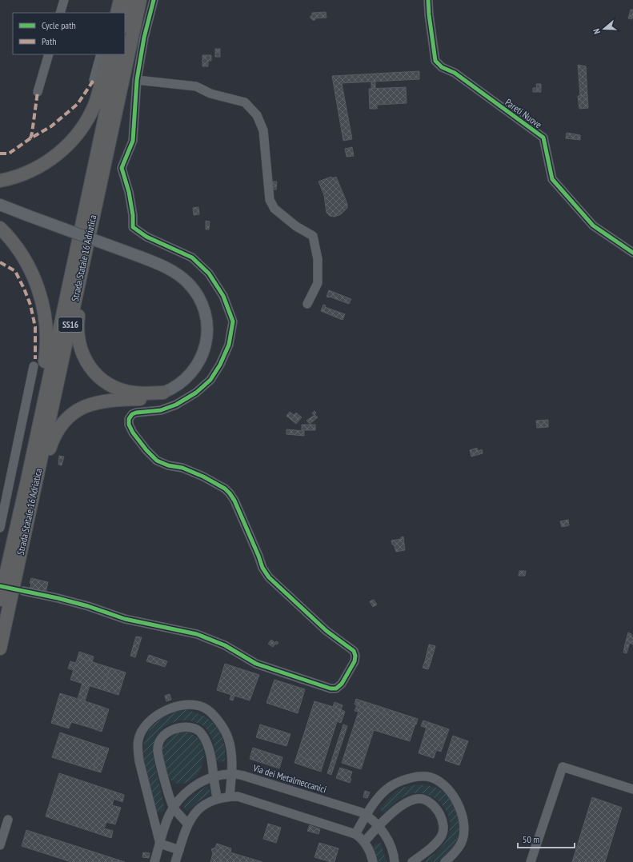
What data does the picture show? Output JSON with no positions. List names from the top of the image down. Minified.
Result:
{"streets":{"highway":["Strada Statale 16 Adriatica","SS16"],"street":["Pareti Nuove","Via dei Metalmeccanici"]},"crossings":[["Strada Statale 16 Adriatica","SS16"]],"legend":["Cycle path","Path"],"scale_bar":"50 m","north":"left"}
